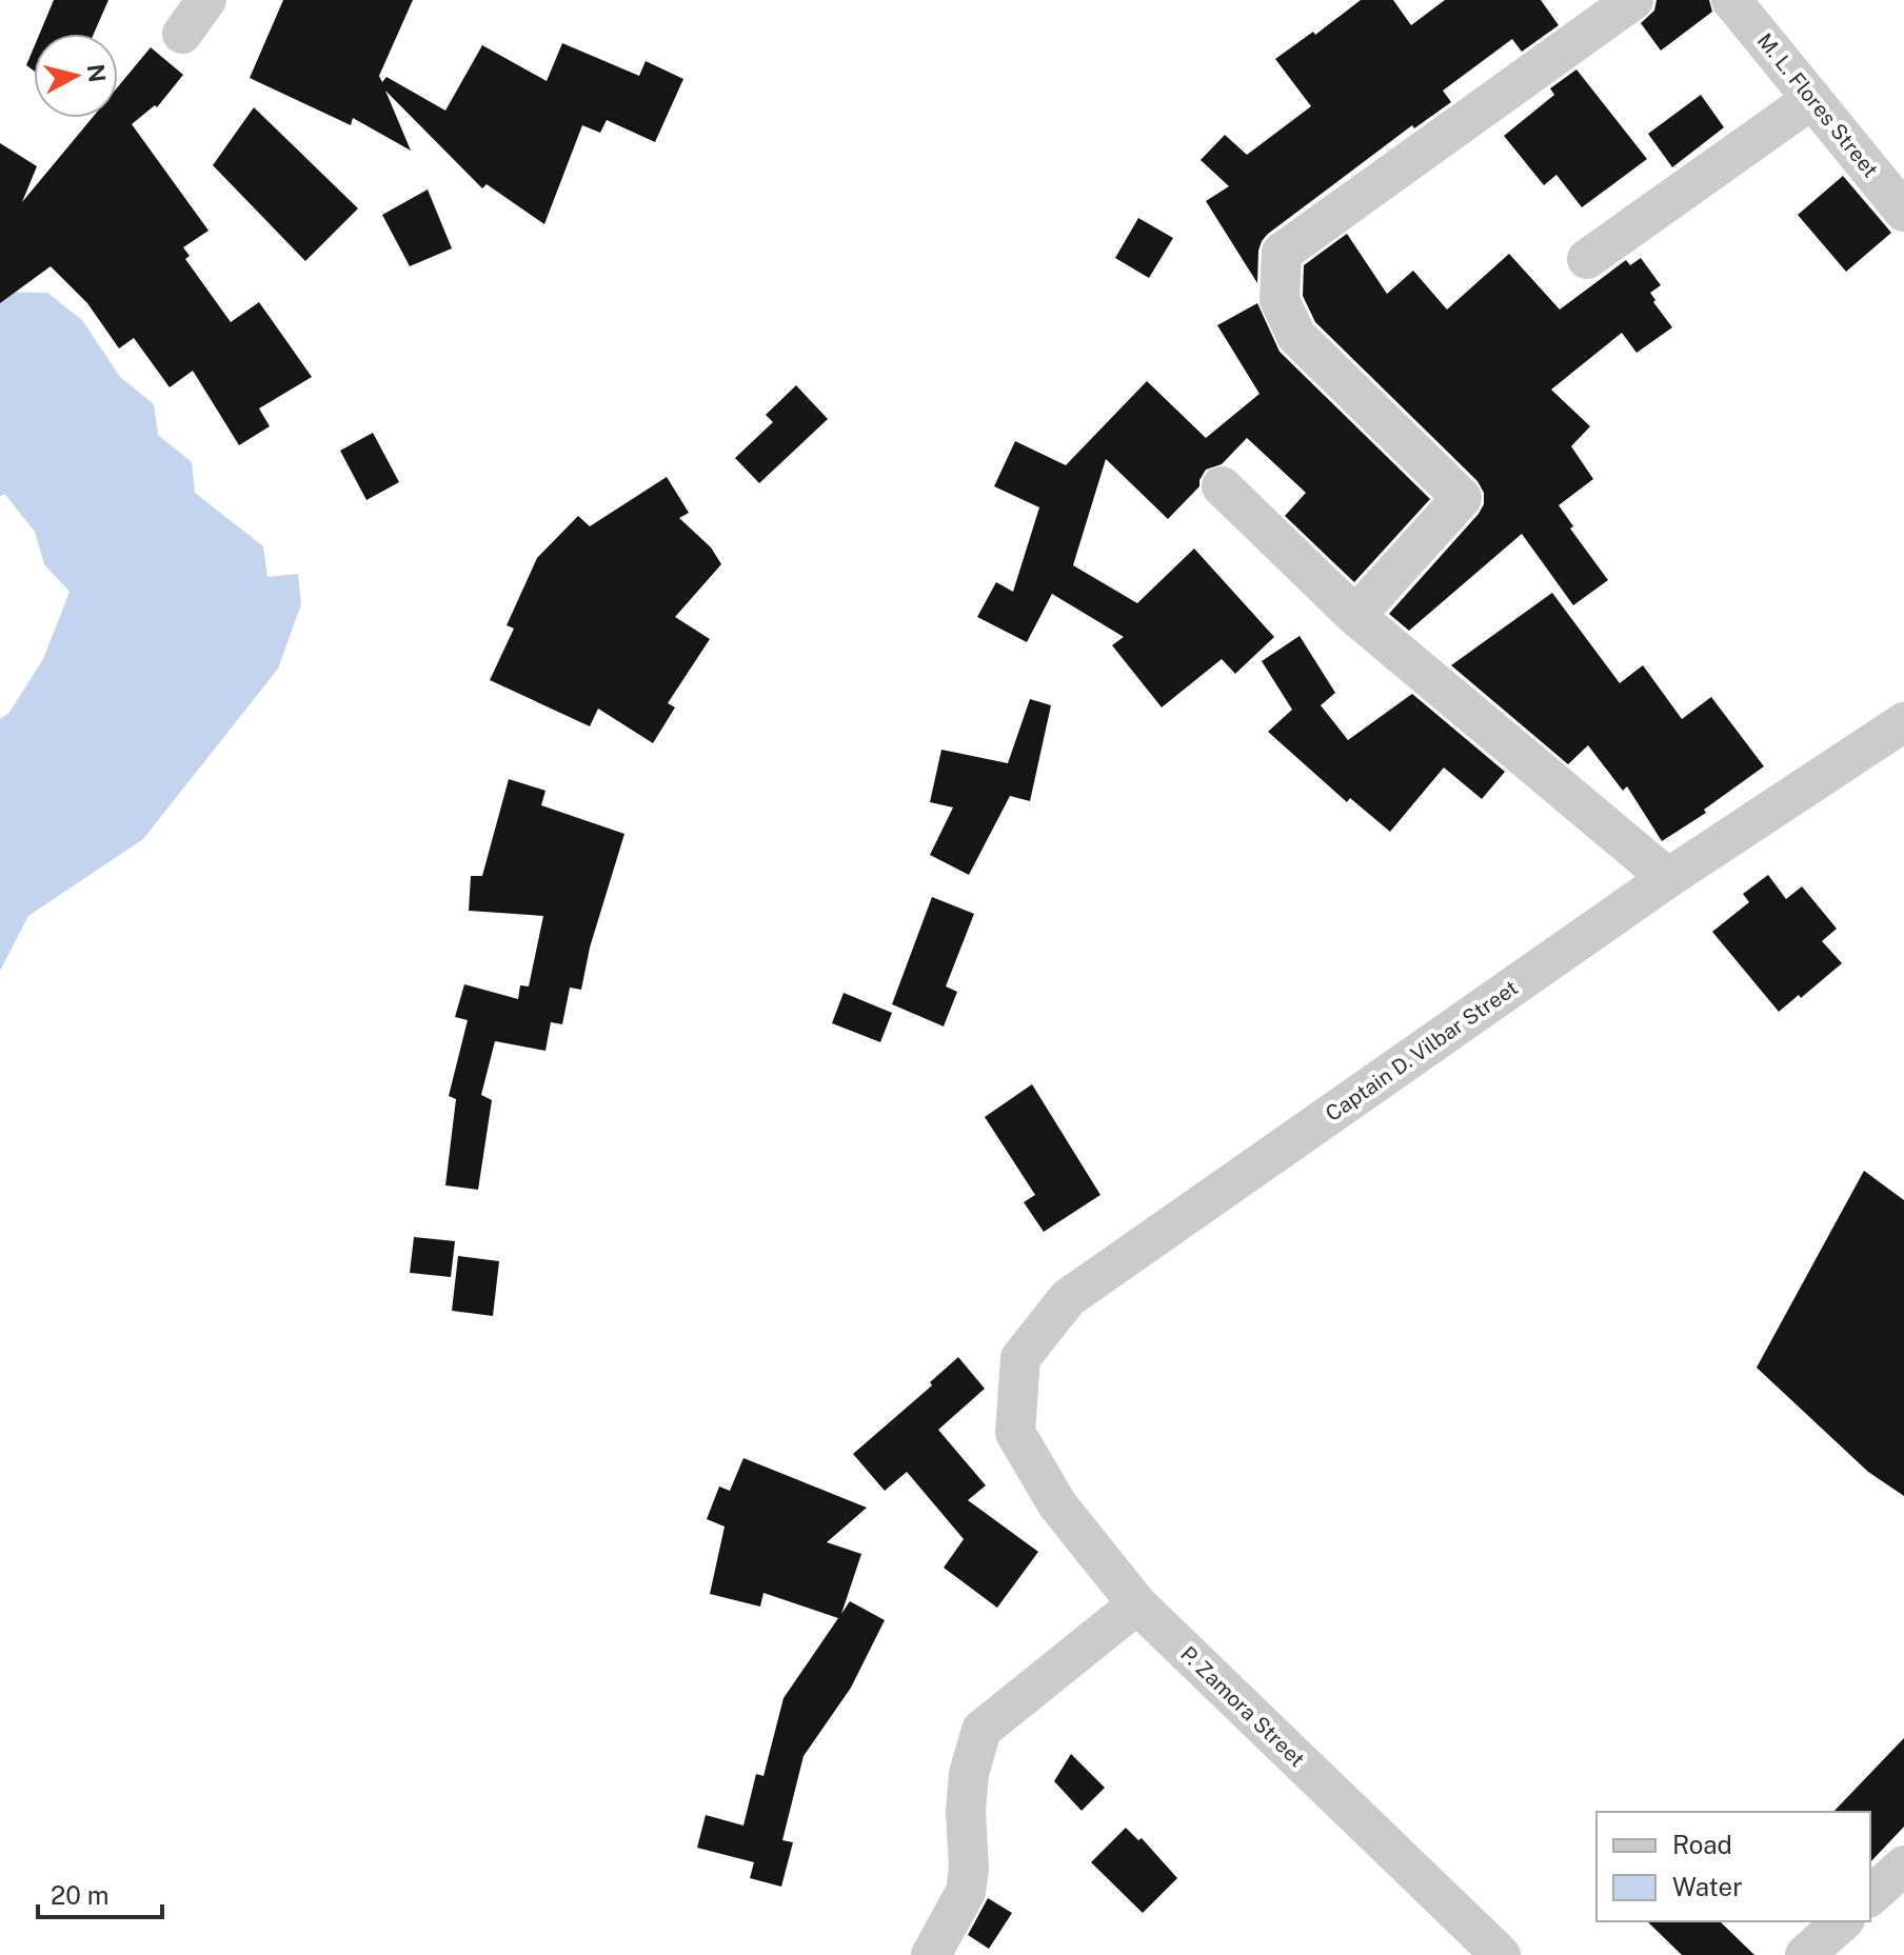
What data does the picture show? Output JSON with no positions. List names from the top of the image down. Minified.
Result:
{"streets":{"street":["M. L. Flores Street","Captain D. Vilbar Street","P. Zamora Street"]},"crossings":[["Captain D. Vilbar Street","P. Zamora Street"]],"legend":["Road","Water"],"scale_bar":"20 m","north":"right"}
